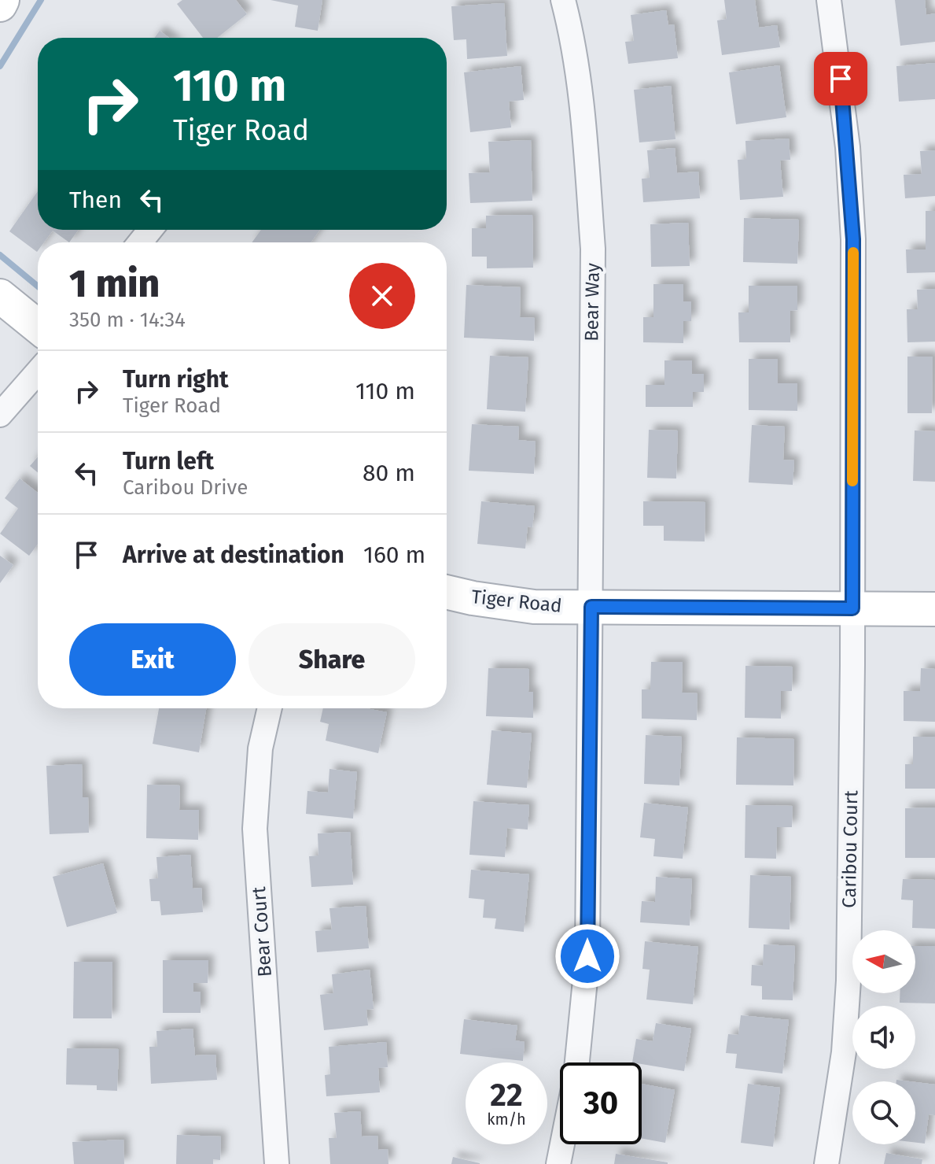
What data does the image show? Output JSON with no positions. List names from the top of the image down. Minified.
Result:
{"streets":{"street":["Bear Way","Tiger Road","Caribou Court","Bear Court"]},"crossings":[["Bear Way","Tiger Road"],["Tiger Road","Caribou Court"]],"north":"left","page":{"turn":["110 m","Tiger Road"],"then":"Then","heading":["1 min","350 m · 14:34"],"list":[{"name":"Turn right","note":"Tiger Road","value":"110 m"},{"name":"Turn left","note":"Caribou Drive","value":"80 m"},{"name":"Arrive at destination","value":"160 m"}],"buttons":["Exit","Share"],"speed":"22 km/h","limit":"30"}}
